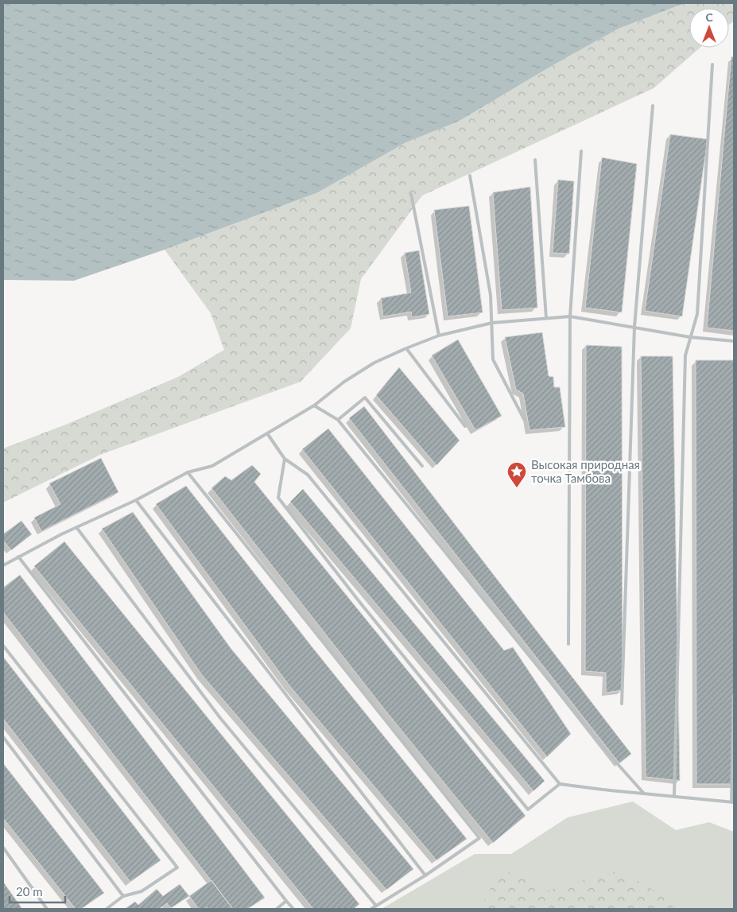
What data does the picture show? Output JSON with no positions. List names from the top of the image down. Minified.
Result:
{"places":{"place":["Высокая природная точка Тамбова"]},"scale_bar":"20 m","north":"top"}
